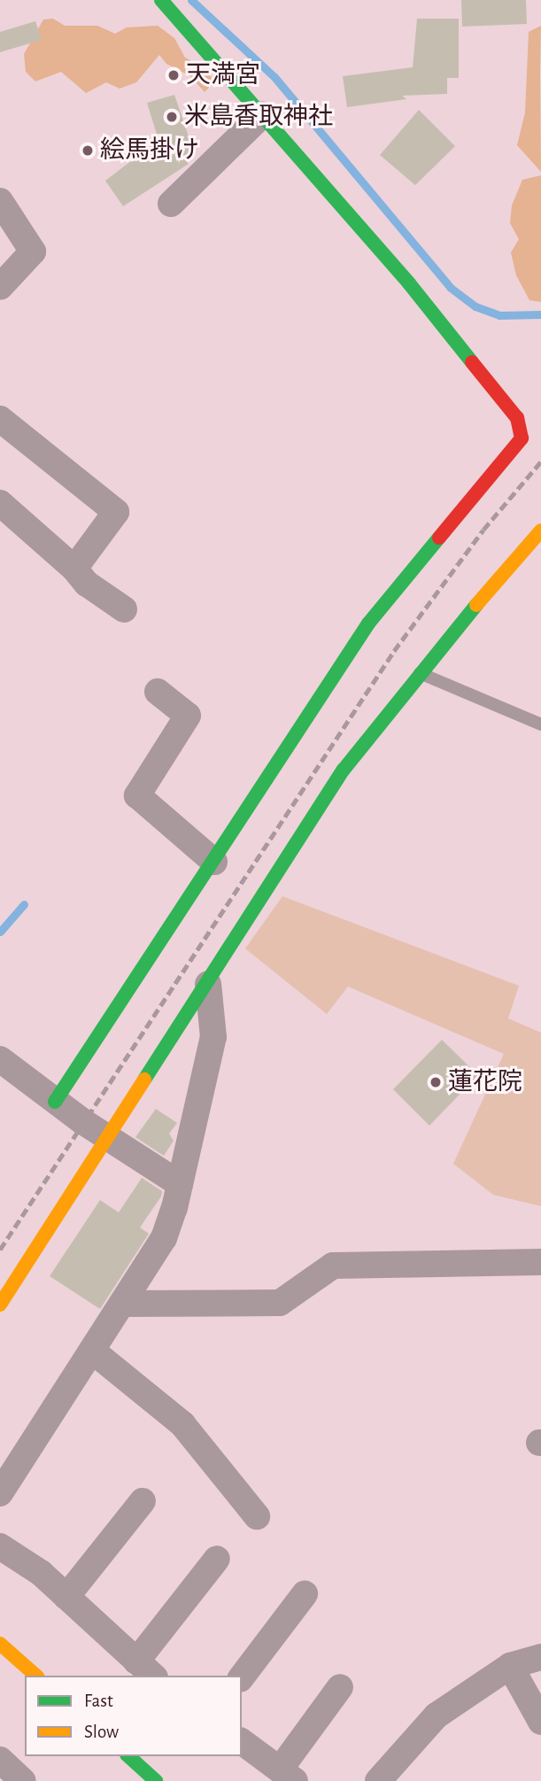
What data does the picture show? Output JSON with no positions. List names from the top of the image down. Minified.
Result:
{"places":["天満宮","米島香取神社","絵馬掛け","蓮花院"],"legend":["Fast","Slow"]}
